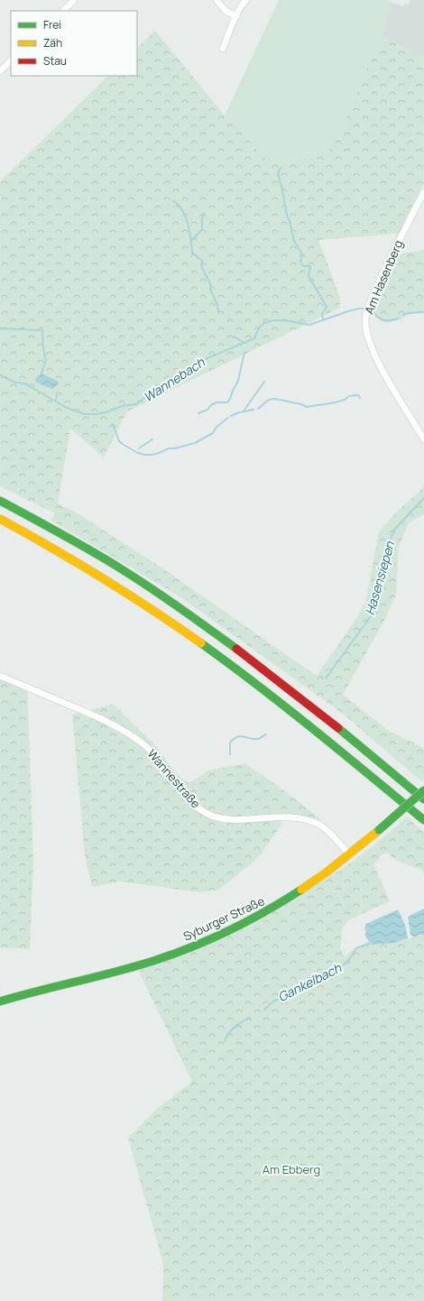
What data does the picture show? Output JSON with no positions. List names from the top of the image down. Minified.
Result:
{"streets":{"main road":["Syburger Straße"],"street":["Am Hasenberg","Wannestraße"]},"crossings":[["Wannestraße","Syburger Straße"]],"water":["Wannebach","Hasensiepen","Gankelbach"],"parks":["Am Ebberg"],"legend":["Frei","Zäh","Stau"]}
